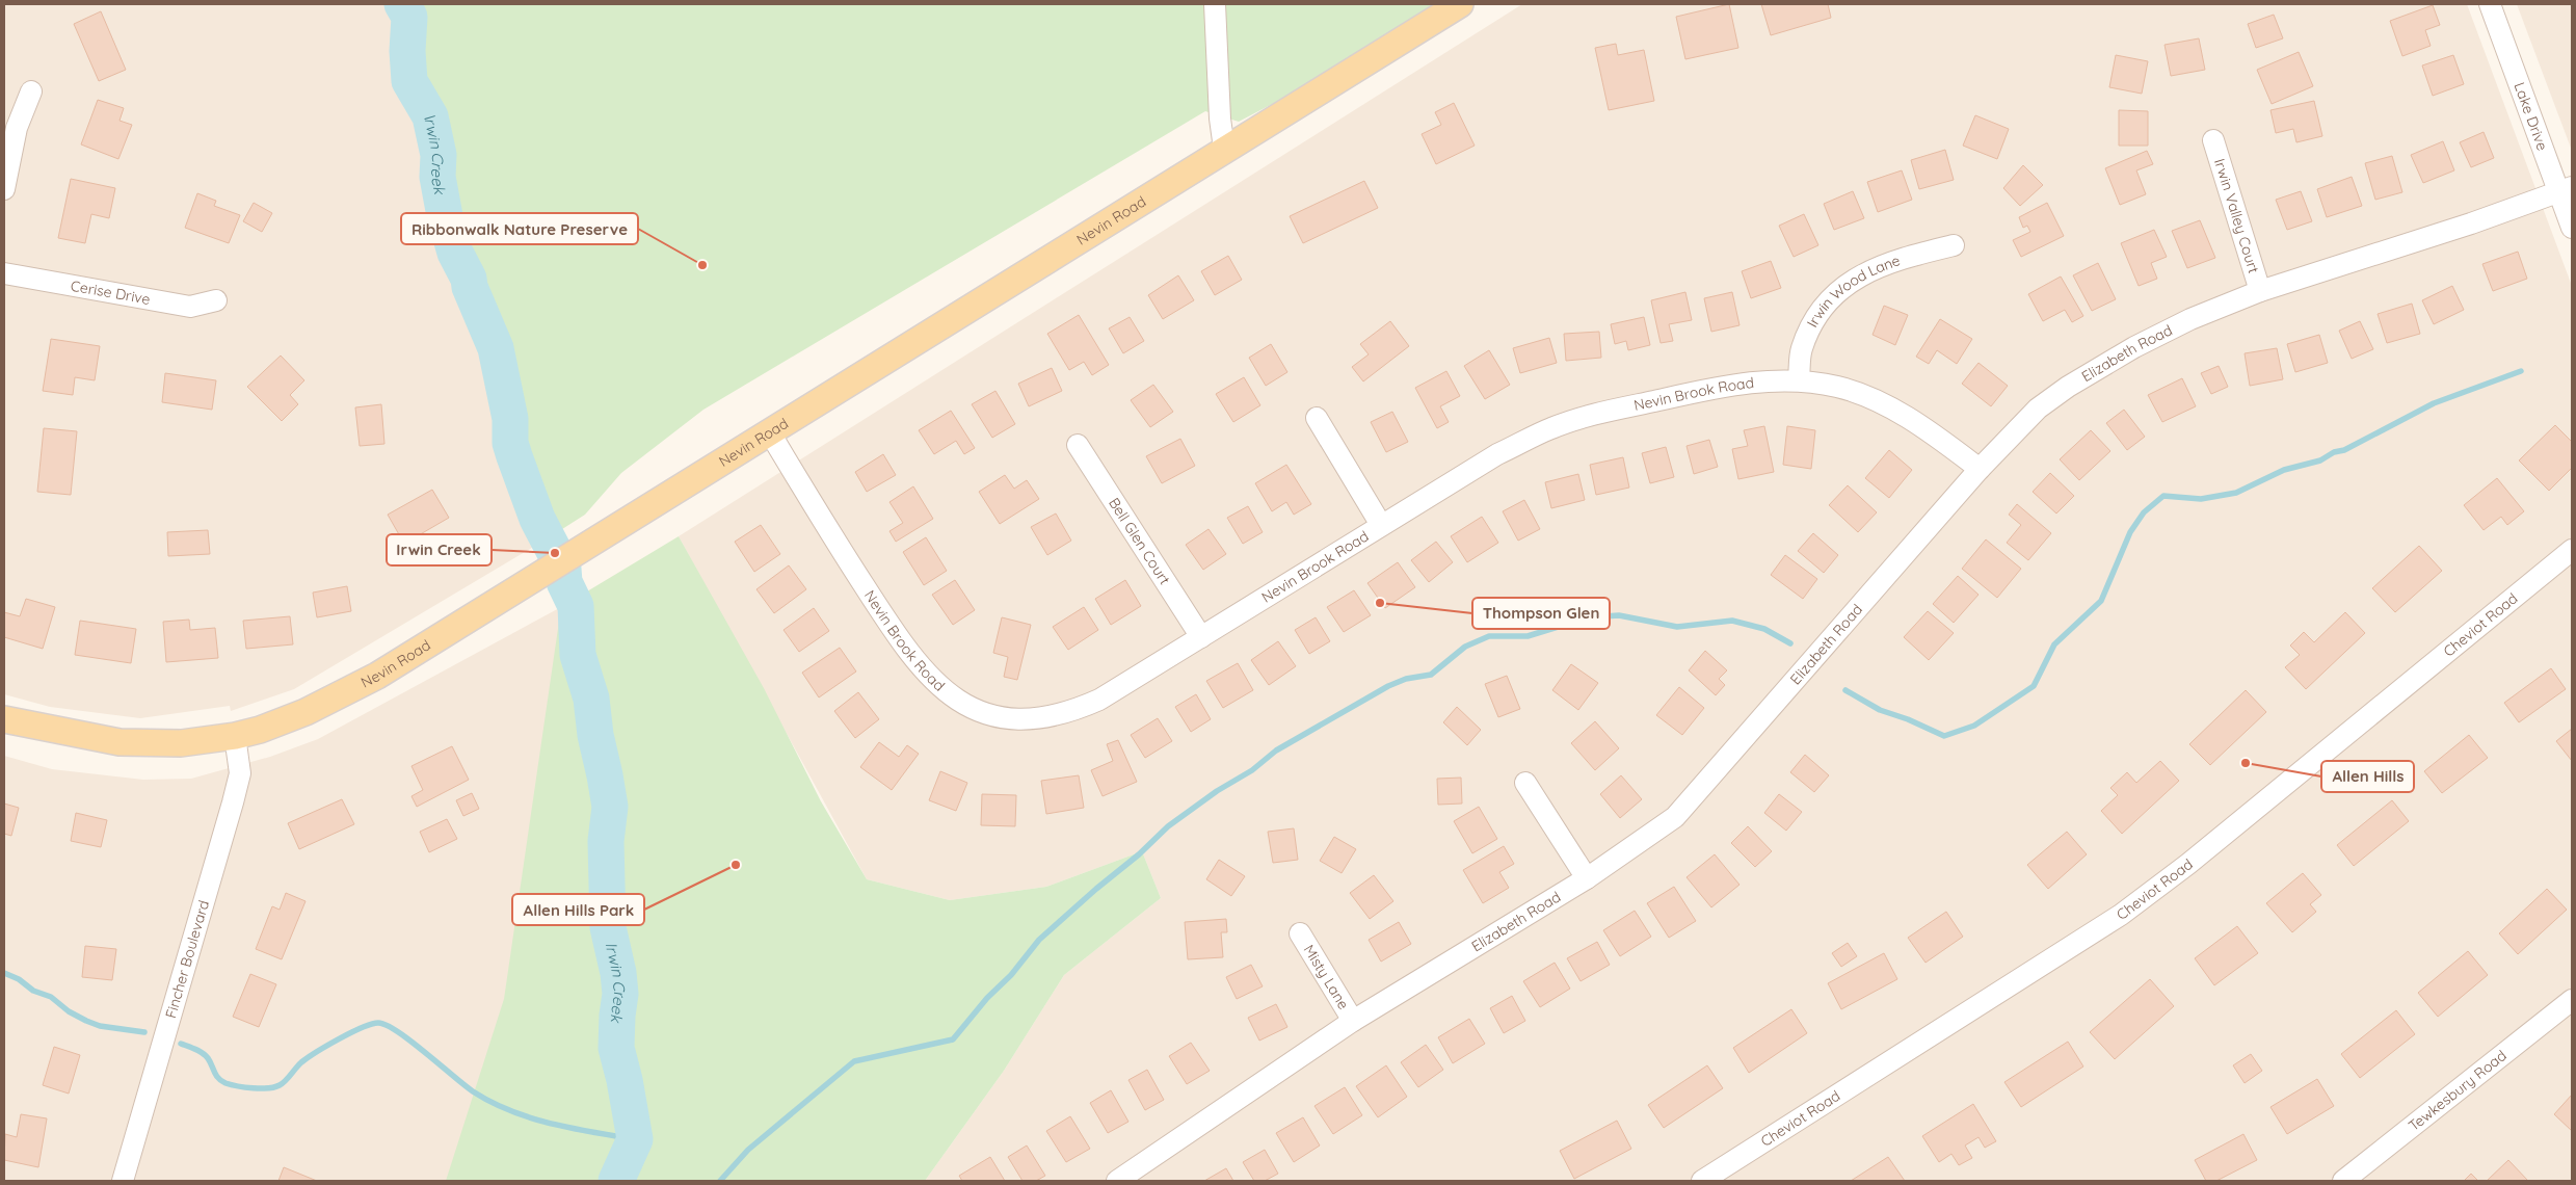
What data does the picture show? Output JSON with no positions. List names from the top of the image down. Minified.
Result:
{"streets":{"main road":["Nevin Road"],"street":["Lake Drive","Irwin Valley Court","Cerise Drive","Irwin Wood Lane","Elizabeth Road","Nevin Brook Road","Bell Glen Court","Cheviot Road","Fincher Boulevard","Misty Lane","Tewkesbury Road"]},"crossings":[["Lake Drive","Elizabeth Road"],["Irwin Valley Court","Elizabeth Road"],["Nevin Road","Nevin Brook Road"],["Nevin Road","Fincher Boulevard"],["Irwin Wood Lane","Nevin Brook Road"],["Elizabeth Road","Nevin Brook Road"],["Elizabeth Road","Misty Lane"],["Nevin Brook Road","Bell Glen Court"]],"water":["Irwin Creek"],"places":["Ribbonwalk Nature Preserve","Irwin Creek","Thompson Glen","Allen Hills","Allen Hills Park"]}
